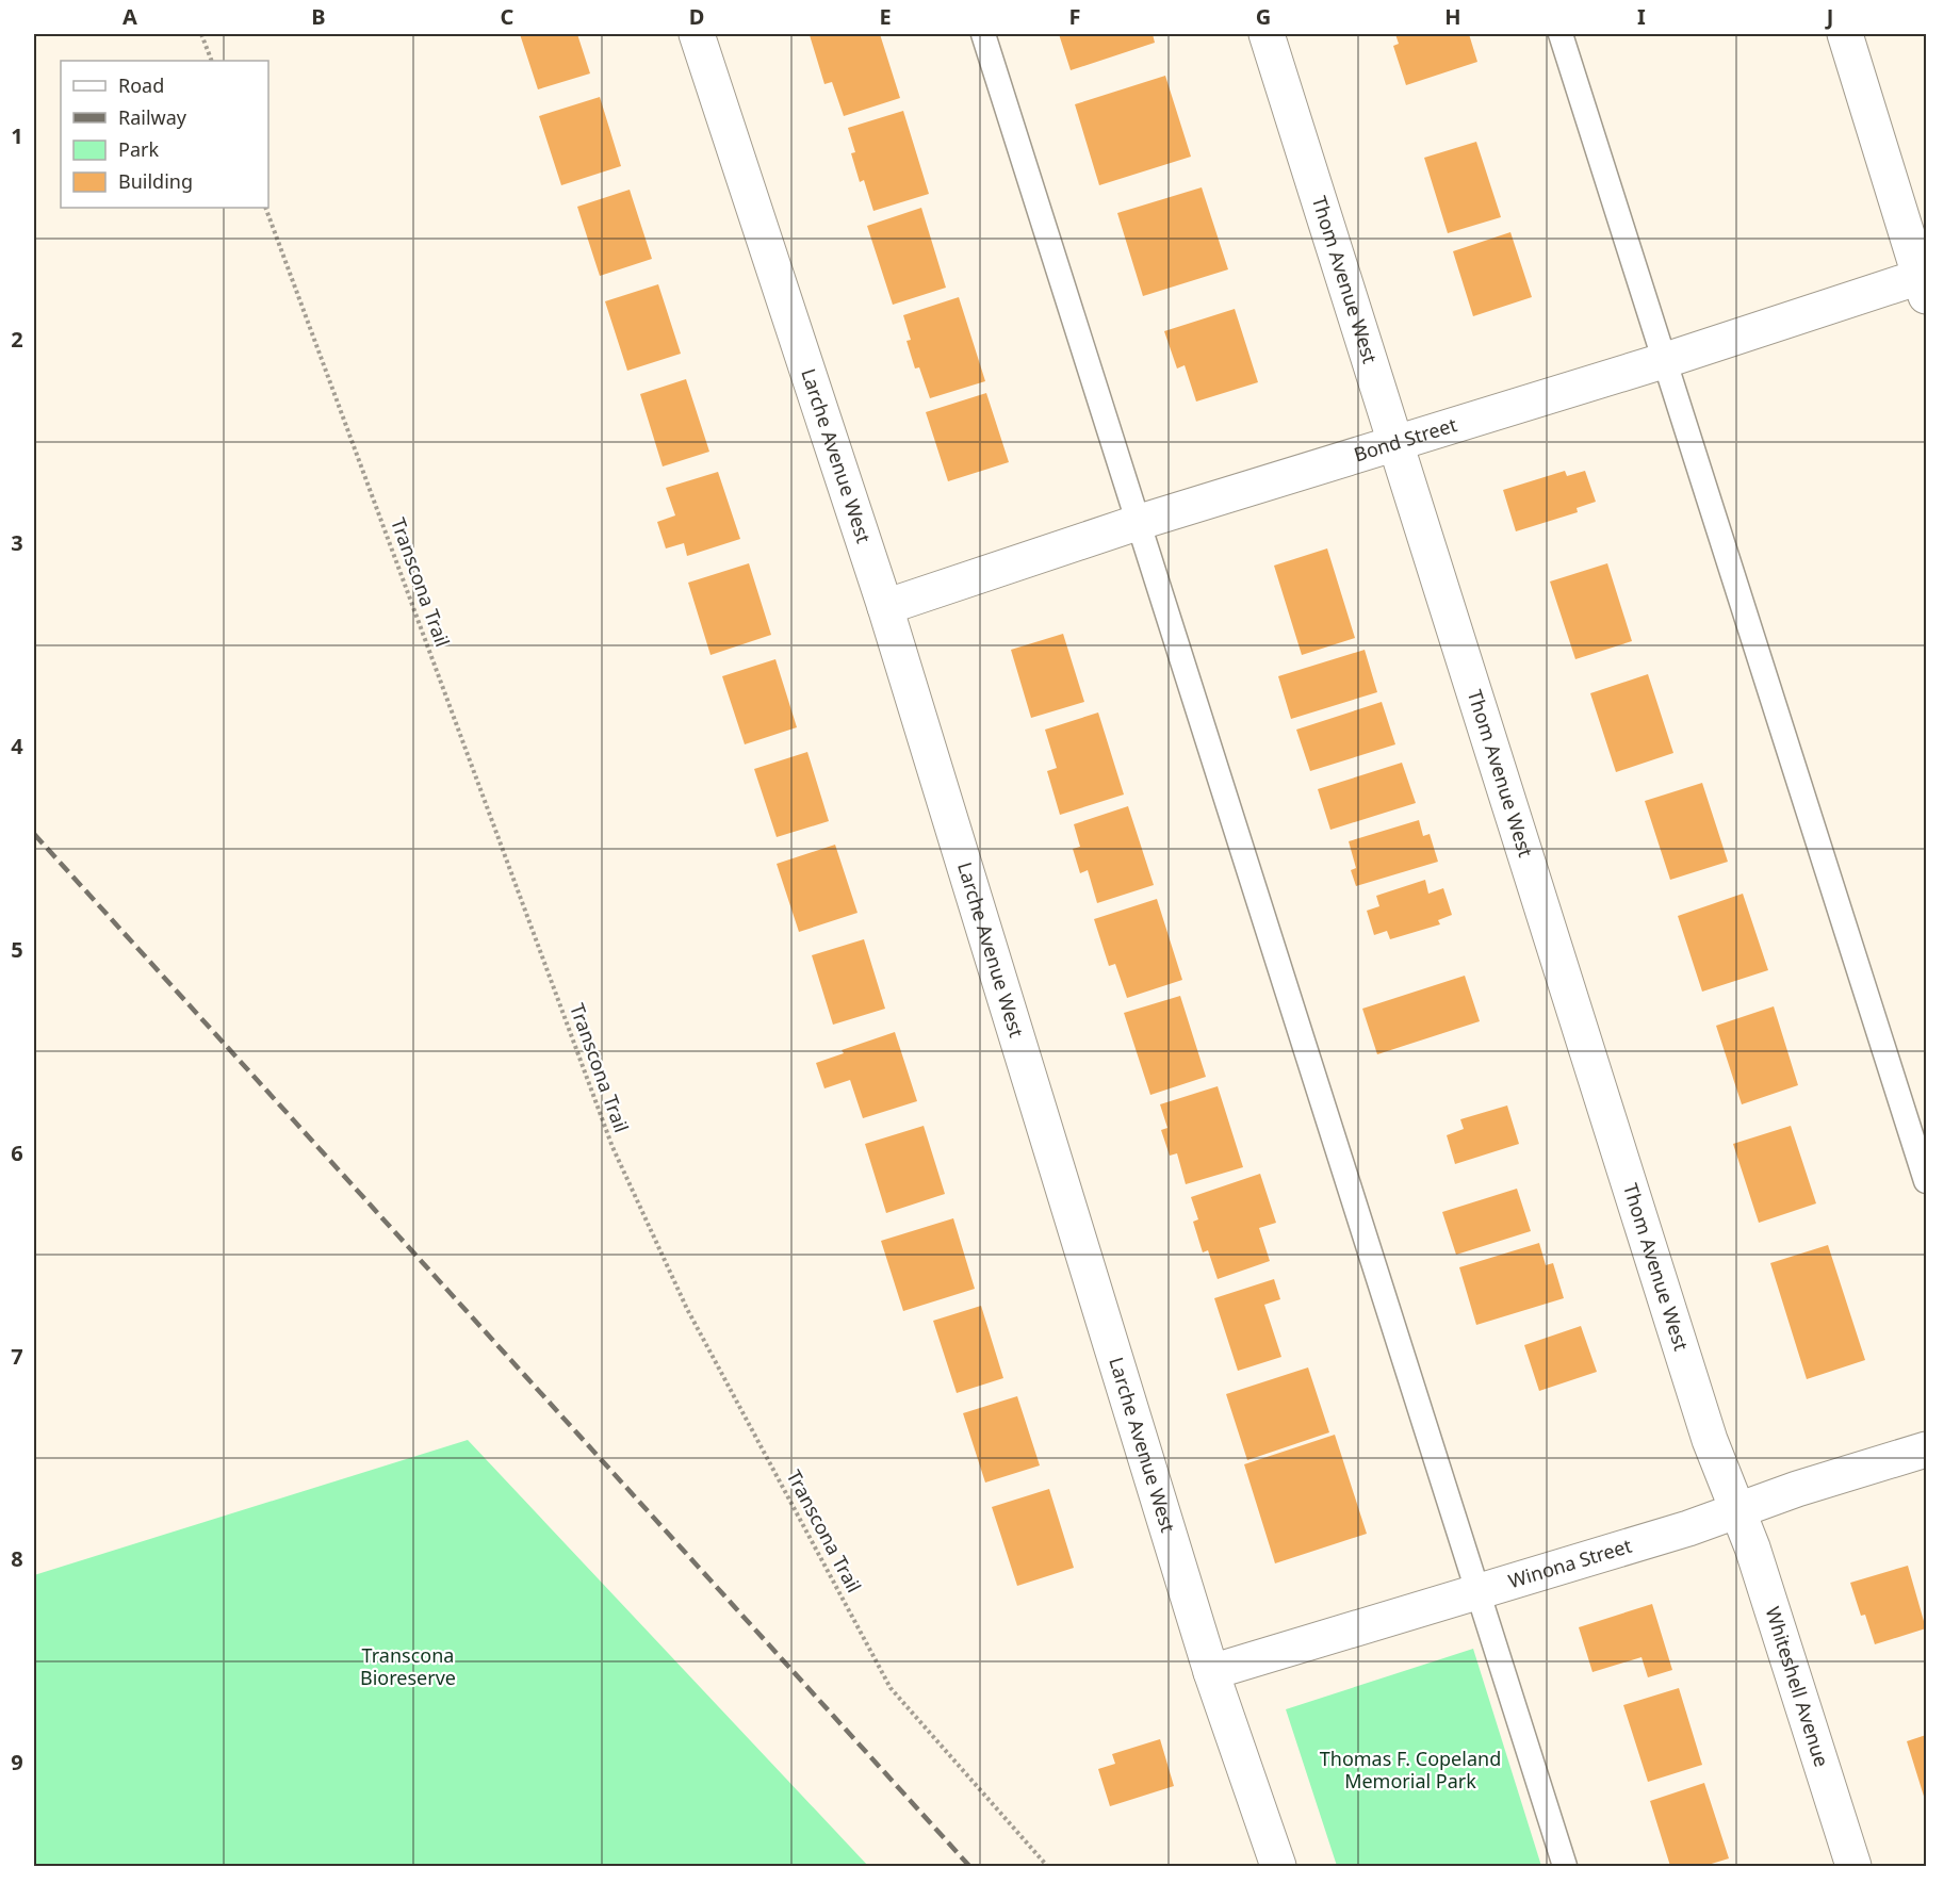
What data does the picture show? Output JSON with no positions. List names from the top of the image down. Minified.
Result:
{"streets":{"street":["Thom Avenue West","Bond Street","Larche Avenue West","Winona Street","Whiteshell Avenue"],"path":["Transcona Trail"]},"crossings":[["Thom Avenue West","Bond Street"],["Thom Avenue West","Winona Street"],["Thom Avenue West","Whiteshell Avenue"],["Bond Street","Larche Avenue West"],["Larche Avenue West","Winona Street"],["Winona Street","Whiteshell Avenue"]],"parks":["Transcona Bioreserve","Thomas F. Copeland Memorial Park"],"legend":["Road","Railway","Park","Building"],"grid":{"columns":["A","B","C","D","E","F","G","H","I","J"],"rows":["1","2","3","4","5","6","7","8","9"]}}
